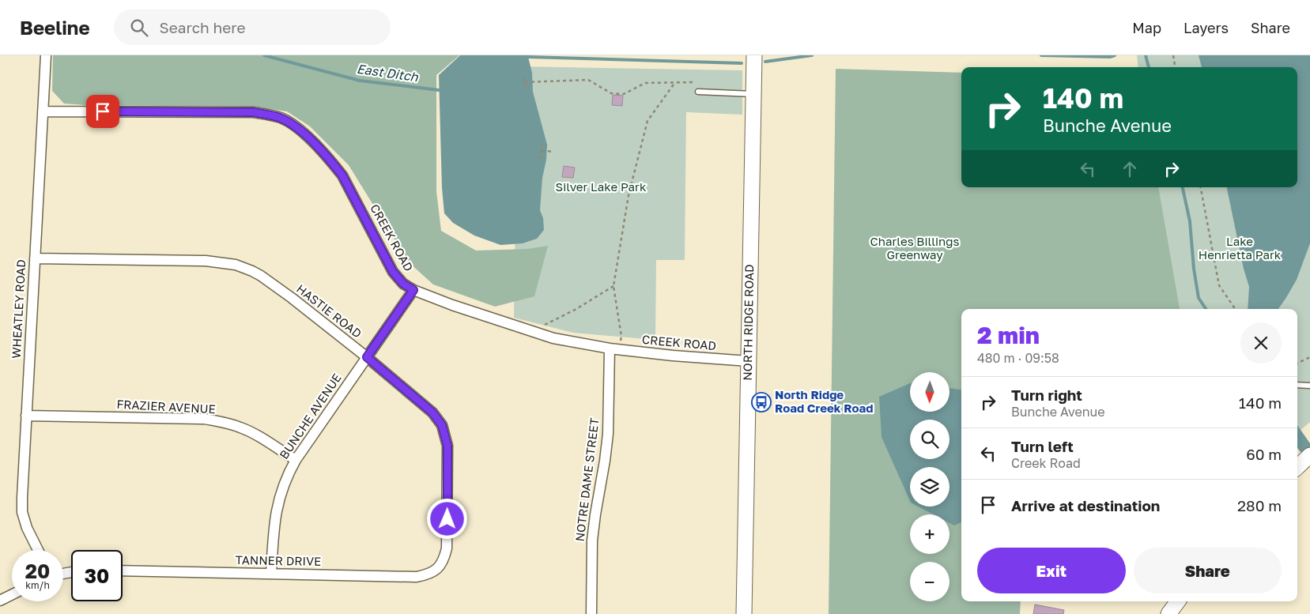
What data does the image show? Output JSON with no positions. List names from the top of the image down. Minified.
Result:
{"streets":{"street":["CREEK ROAD","WHEATLEY ROAD","HASTIE ROAD","NORTH RIDGE ROAD","FRAZIER AVENUE","BUNCHE AVENUE","NOTRE DAME STREET","TANNER DRIVE"]},"crossings":[["CREEK ROAD","WHEATLEY ROAD"],["CREEK ROAD","NORTH RIDGE ROAD"],["CREEK ROAD","BUNCHE AVENUE"],["CREEK ROAD","NOTRE DAME STREET"],["WHEATLEY ROAD","HASTIE ROAD"],["WHEATLEY ROAD","FRAZIER AVENUE"],["HASTIE ROAD","BUNCHE AVENUE"],["HASTIE ROAD","TANNER DRIVE"],["FRAZIER AVENUE","BUNCHE AVENUE"],["BUNCHE AVENUE","TANNER DRIVE"]],"water":["East Ditch"],"parks":["Silver Lake Park","Charles Billings Greenway","Lake Henrietta Park"],"places":{"bus stop":["North Ridge Road Creek Road"]},"north":"bottom","page":{"header":"Beeline","search":"Search here","nav":["Map","Layers","Share"],"turn":["140 m","Bunche Avenue"],"heading":["2 min","480 m · 09:58"],"map_buttons":["+","−"],"list":[{"name":"Turn right","note":"Bunche Avenue","value":"140 m"},{"name":"Turn left","note":"Creek Road","value":"60 m"},{"name":"Arrive at destination","value":"280 m"}],"buttons":["Exit","Share"],"speed":"20 km/h","limit":"30"}}
